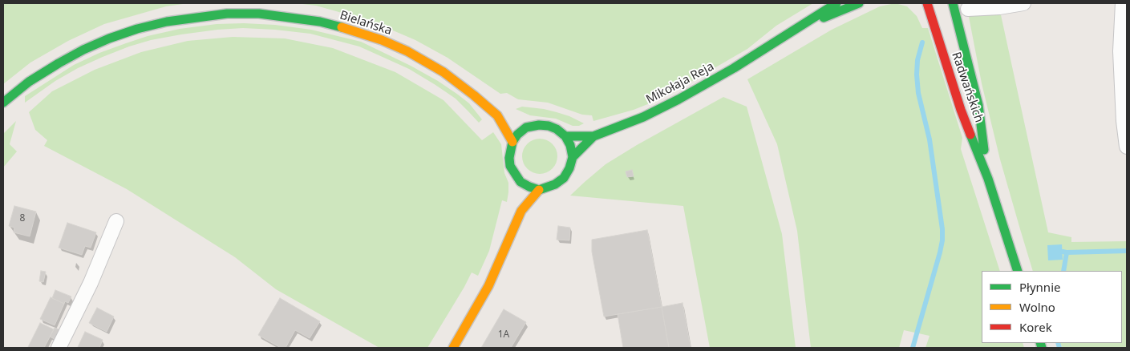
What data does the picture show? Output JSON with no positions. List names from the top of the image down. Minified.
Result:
{"streets":{"street":["Bielańska","Mikołaja Reja","Radwańskich"]},"crossings":[["Bielańska","Mikołaja Reja"]],"house_numbers":["8","1A"],"legend":["Płynnie","Wolno","Korek"]}
